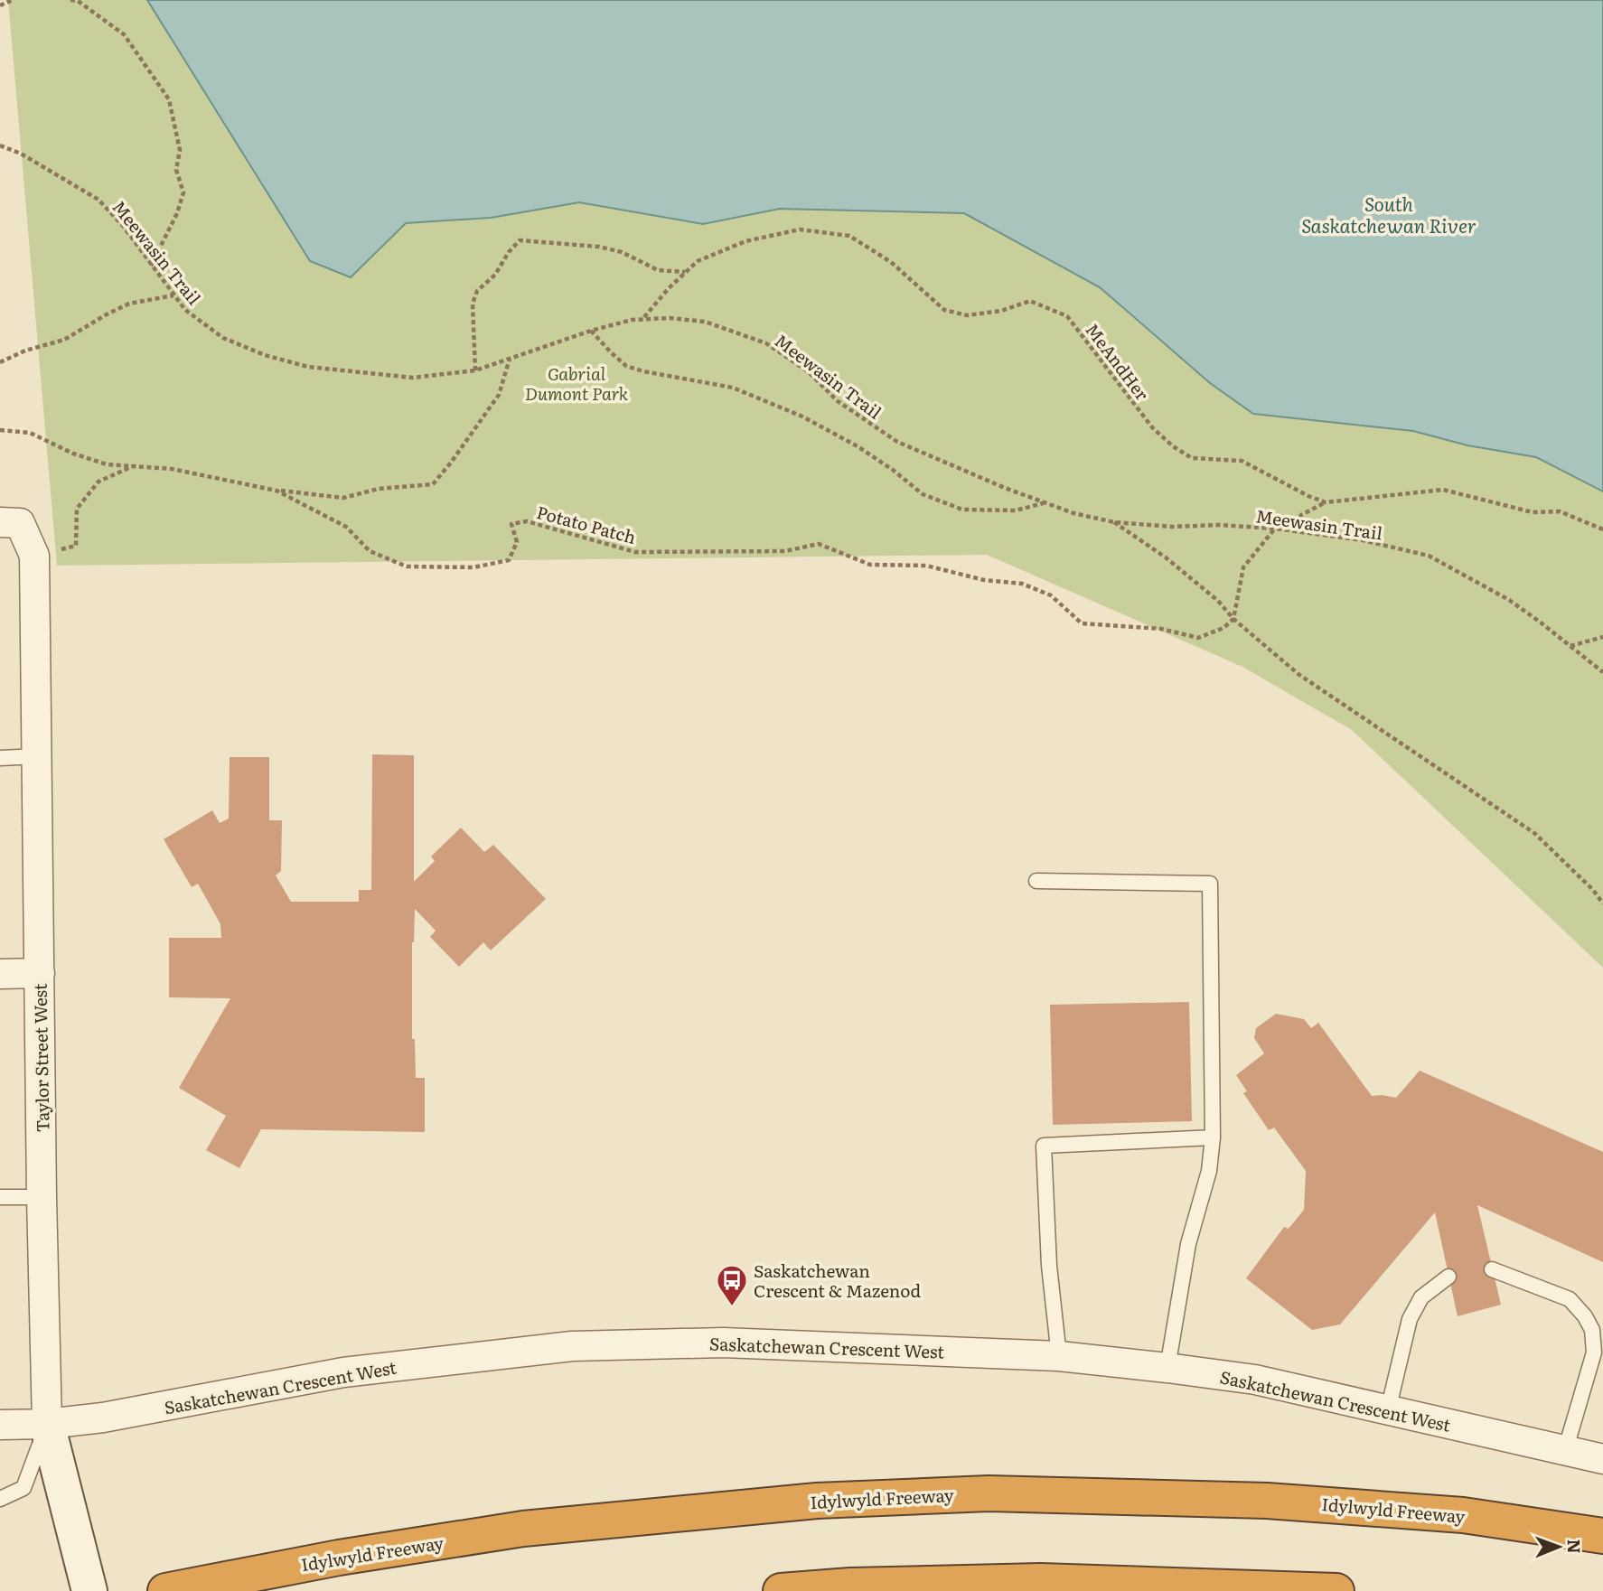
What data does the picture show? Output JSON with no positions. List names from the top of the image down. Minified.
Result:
{"streets":{"highway":["Idylwyld Freeway"],"street":["Taylor Street West","Saskatchewan Crescent West"],"path":["Meewasin Trail","MeAndHer","Potato Patch"]},"crossings":[["Meewasin Trail","MeAndHer"],["Potato Patch","Taylor Street West"],["Taylor Street West","Saskatchewan Crescent West"]],"water":["South Saskatchewan River"],"parks":["Gabrial Dumont Park"],"places":{"bus stop":["Saskatchewan Crescent & Mazenod"]},"north":"right"}
